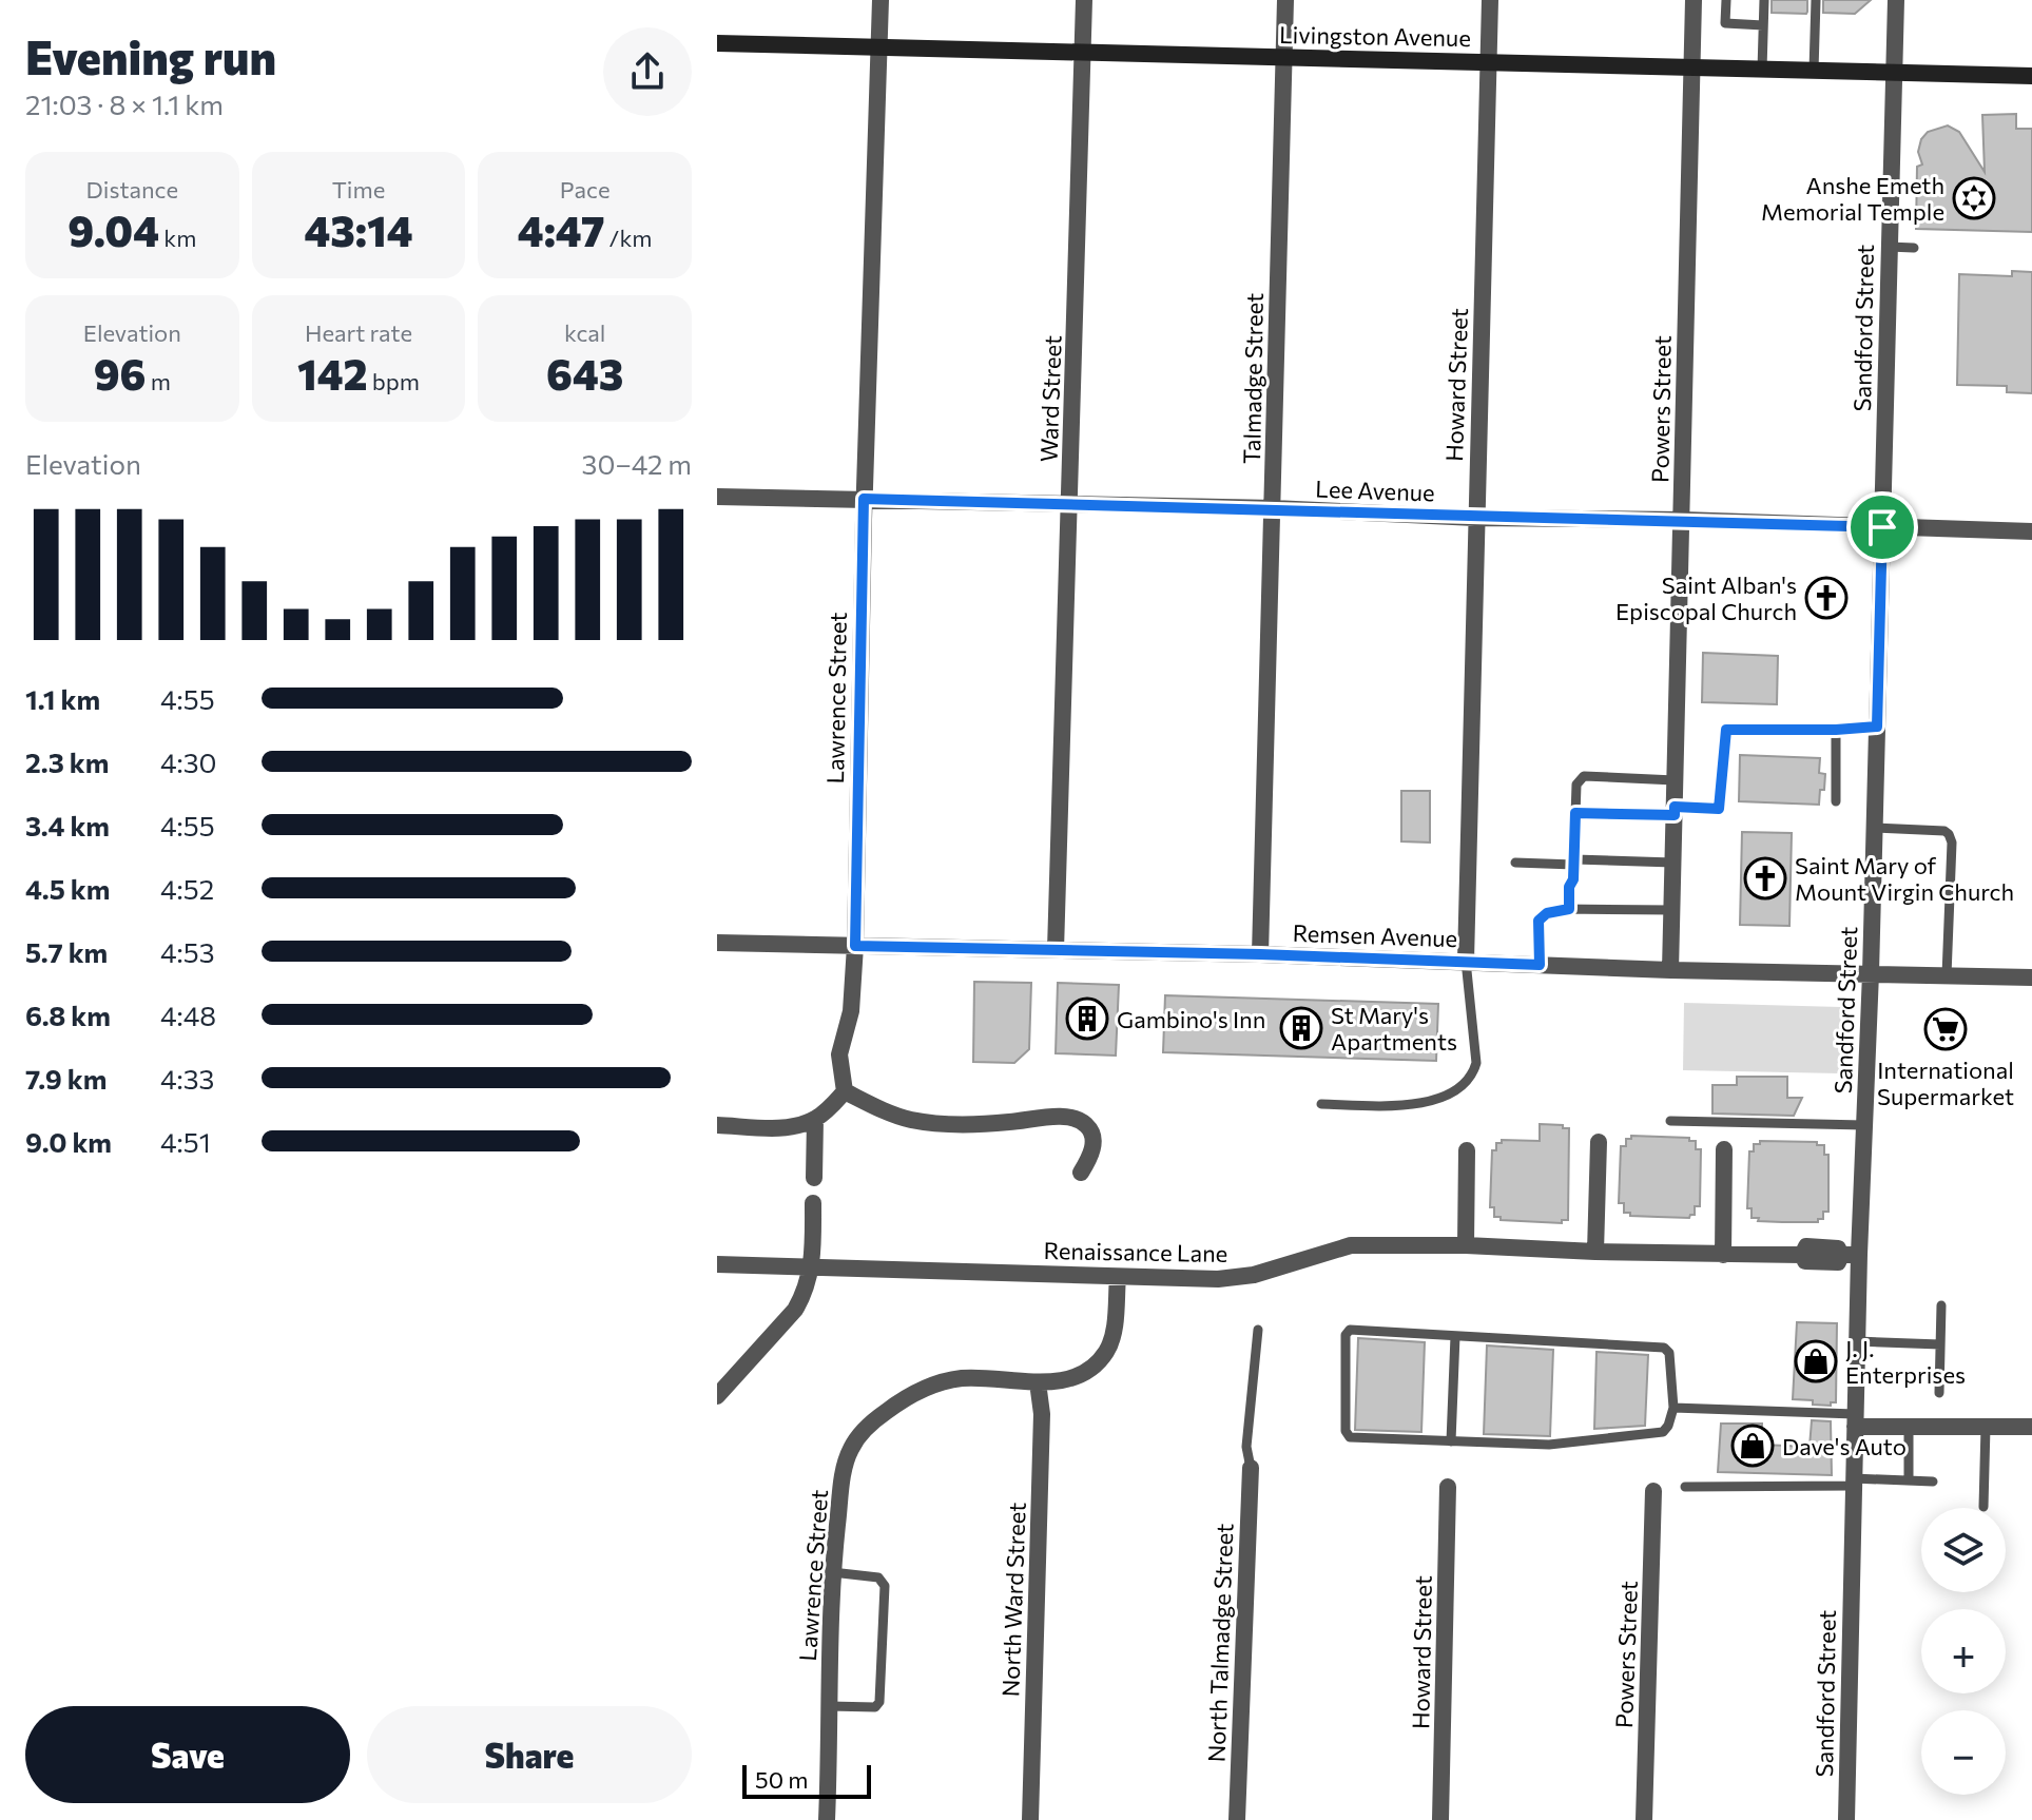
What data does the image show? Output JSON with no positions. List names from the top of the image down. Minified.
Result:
{"streets":{"main road":["Livingston Avenue"],"street":["Sandford Street","Talmadge Street","Howard Street","Ward Street","Powers Street","Lee Avenue","Lawrence Street","Remsen Avenue","Renaissance Lane","North Ward Street","North Talmadge Street"]},"crossings":[["Livingston Avenue","Sandford Street"],["Livingston Avenue","Talmadge Street"],["Livingston Avenue","Howard Street"],["Livingston Avenue","Ward Street"],["Livingston Avenue","Powers Street"],["Livingston Avenue","Lawrence Street"],["Sandford Street","Lee Avenue"],["Sandford Street","Remsen Avenue"],["Sandford Street","Renaissance Lane"],["Talmadge Street","Lee Avenue"],["Talmadge Street","Remsen Avenue"],["Howard Street","Lee Avenue"],["Howard Street","Remsen Avenue"],["Ward Street","Lee Avenue"],["Ward Street","Remsen Avenue"],["Powers Street","Lee Avenue"],["Powers Street","Remsen Avenue"],["Lee Avenue","Lawrence Street"],["Lawrence Street","Remsen Avenue"],["Lawrence Street","Renaissance Lane"],["Lawrence Street","North Ward Street"]],"places":{"synagogue":["Anshe Emeth Memorial Temple"],"church":["Saint Alban's Episcopal Church","Saint Mary of Mount Virgin Church"],"building":["Gambino's Inn","St Mary's Apartments"],"supermarket":["International Supermarket"],"shop":["J. J. Enterprises","Dave's Auto"]},"scale_bar":"50 m","page":{"heading":["Evening run","21:03 · 8 × 1.1 km"],"stats":[["Distance","9.04 km"],["Time","43:14"],["Pace","4:47 /km"],["Elevation","96 m"],["Heart rate","142 bpm"],["kcal","643"]],"chart":["Elevation","30–42 m"],"list":[{"name":"1.1 km","note":"4:55"},{"name":"2.3 km","note":"4:30"},{"name":"3.4 km","note":"4:55"},{"name":"4.5 km","note":"4:52"},{"name":"5.7 km","note":"4:53"},{"name":"6.8 km","note":"4:48"},{"name":"7.9 km","note":"4:33"},{"name":"9.0 km","note":"4:51"}],"map_buttons":["+","−"],"buttons":["Save","Share"],"scale":"50 m"}}
